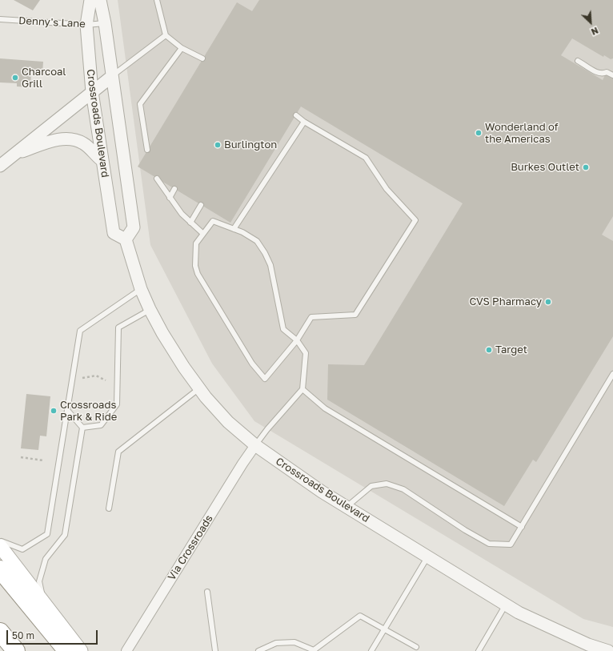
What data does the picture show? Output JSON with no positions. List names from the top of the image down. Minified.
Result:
{"streets":{"street":["Crossroads Boulevard","Via Crossroads"],"lane":["Denny's Lane"]},"crossings":[["Denny's Lane","Crossroads Boulevard"],["Crossroads Boulevard","Via Crossroads"]],"places":["Charcoal Grill","Wonderland of the Americas","Burlington","Burkes Outlet","CVS Pharmacy","Target","Crossroads Park & Ride"],"scale_bar":"50 m","north":"bottom right"}
